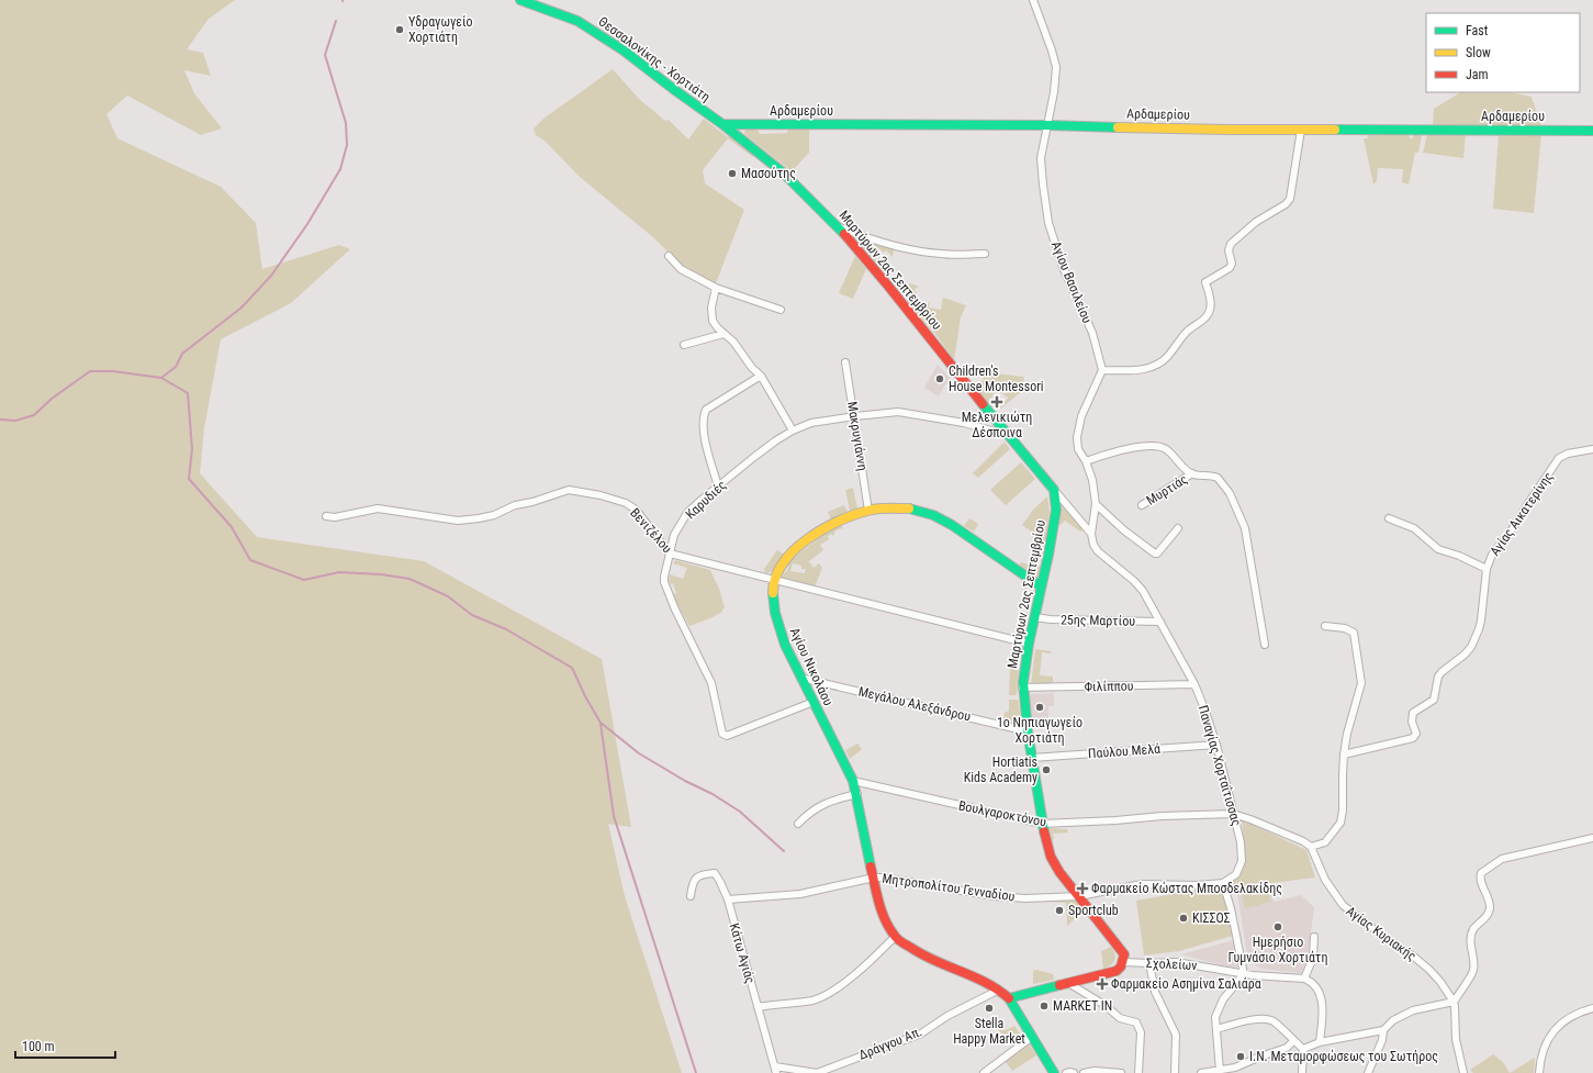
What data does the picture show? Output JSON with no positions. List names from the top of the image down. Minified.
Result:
{"streets":{"street":["Θεσσαλονίκης - Χορτιάτη","Αρδαμερίου","Μαρτύρων 2ας Σεπτεμβρίου","Αγίου Βασιλείου","Μακρυγιάννη","Μυρτιάς","Καρυδιές","Αγίας Αικατερίνης","Βενιζέλου","25ης Μαρτίου","Αγίου Νικολάου","Φιλίππου","Μεγάλου Αλεξάνδρου","Παύλου Μελά","Παναγίας Χορταΐτισσας","Βουλγαροκτόνου","Μητροπολίτου Γενναδίου","Αγίας Κυριακής","Κάτω Αγιάς","Σχολείων","Δράγγου Απ."]},"crossings":[["Θεσσαλονίκης - Χορτιάτη","Αρδαμερίου"],["Θεσσαλονίκης - Χορτιάτη","Μαρτύρων 2ας Σεπτεμβρίου"],["Αρδαμερίου","Μαρτύρων 2ας Σεπτεμβρίου"],["Αρδαμερίου","Αγίου Βασιλείου"],["Μαρτύρων 2ας Σεπτεμβρίου","Καρυδιές"],["Μαρτύρων 2ας Σεπτεμβρίου","Βενιζέλου"],["Μαρτύρων 2ας Σεπτεμβρίου","25ης Μαρτίου"],["Μαρτύρων 2ας Σεπτεμβρίου","Αγίου Νικολάου"],["Μαρτύρων 2ας Σεπτεμβρίου","Φιλίππου"],["Μαρτύρων 2ας Σεπτεμβρίου","Μεγάλου Αλεξάνδρου"],["Μαρτύρων 2ας Σεπτεμβρίου","Παύλου Μελά"],["Μαρτύρων 2ας Σεπτεμβρίου","Παναγίας Χορταΐτισσας"],["Μαρτύρων 2ας Σεπτεμβρίου","Βουλγαροκτόνου"],["Μαρτύρων 2ας Σεπτεμβρίου","Μητροπολίτου Γενναδίου"],["Μαρτύρων 2ας Σεπτεμβρίου","Σχολείων"],["Μακρυγιάννη","Καρυδιές"],["Μακρυγιάννη","Αγίου Νικολάου"],["Καρυδιές","Βενιζέλου"],["Καρυδιές","Αγίου Νικολάου"],["Βενιζέλου","Αγίου Νικολάου"],["25ης Μαρτίου","Παναγίας Χορταΐτισσας"],["Αγίου Νικολάου","Μεγάλου Αλεξάνδρου"],["Αγίου Νικολάου","Βουλγαροκτόνου"],["Αγίου Νικολάου","Μητροπολίτου Γενναδίου"],["Αγίου Νικολάου","Δράγγου Απ."],["Φιλίππου","Παναγίας Χορταΐτισσας"],["Παύλου Μελά","Παναγίας Χορταΐτισσας"],["Παναγίας Χορταΐτισσας","Βουλγαροκτόνου"],["Παναγίας Χορταΐτισσας","Μητροπολίτου Γενναδίου"],["Μητροπολίτου Γενναδίου","Κάτω Αγιάς"],["Κάτω Αγιάς","Δράγγου Απ."]],"places":{"other":["Υδραγωγείο Χορτιάτη","Μασούτης","Children's House Montessori","1ο Νηπιαγωγείο Χορτιάτη","Hortiatis Kids Academy","Sportclub","ΚΙΣΣΟΣ","Ημερήσιο Γυμνάσιο Χορτιάτη","MARKET IN","Stella Happy Market","I.N. Μεταμορφώσεως του Σωτήρος"],"health":["Μελενικιώτη Δέσποινα","Φαρμακείο Κώστας Μποσδελακίδης","Φαρμακείο Ασημίνα Σαλιάρα"]},"legend":["Fast","Slow","Jam"],"scale_bar":"100 m"}
